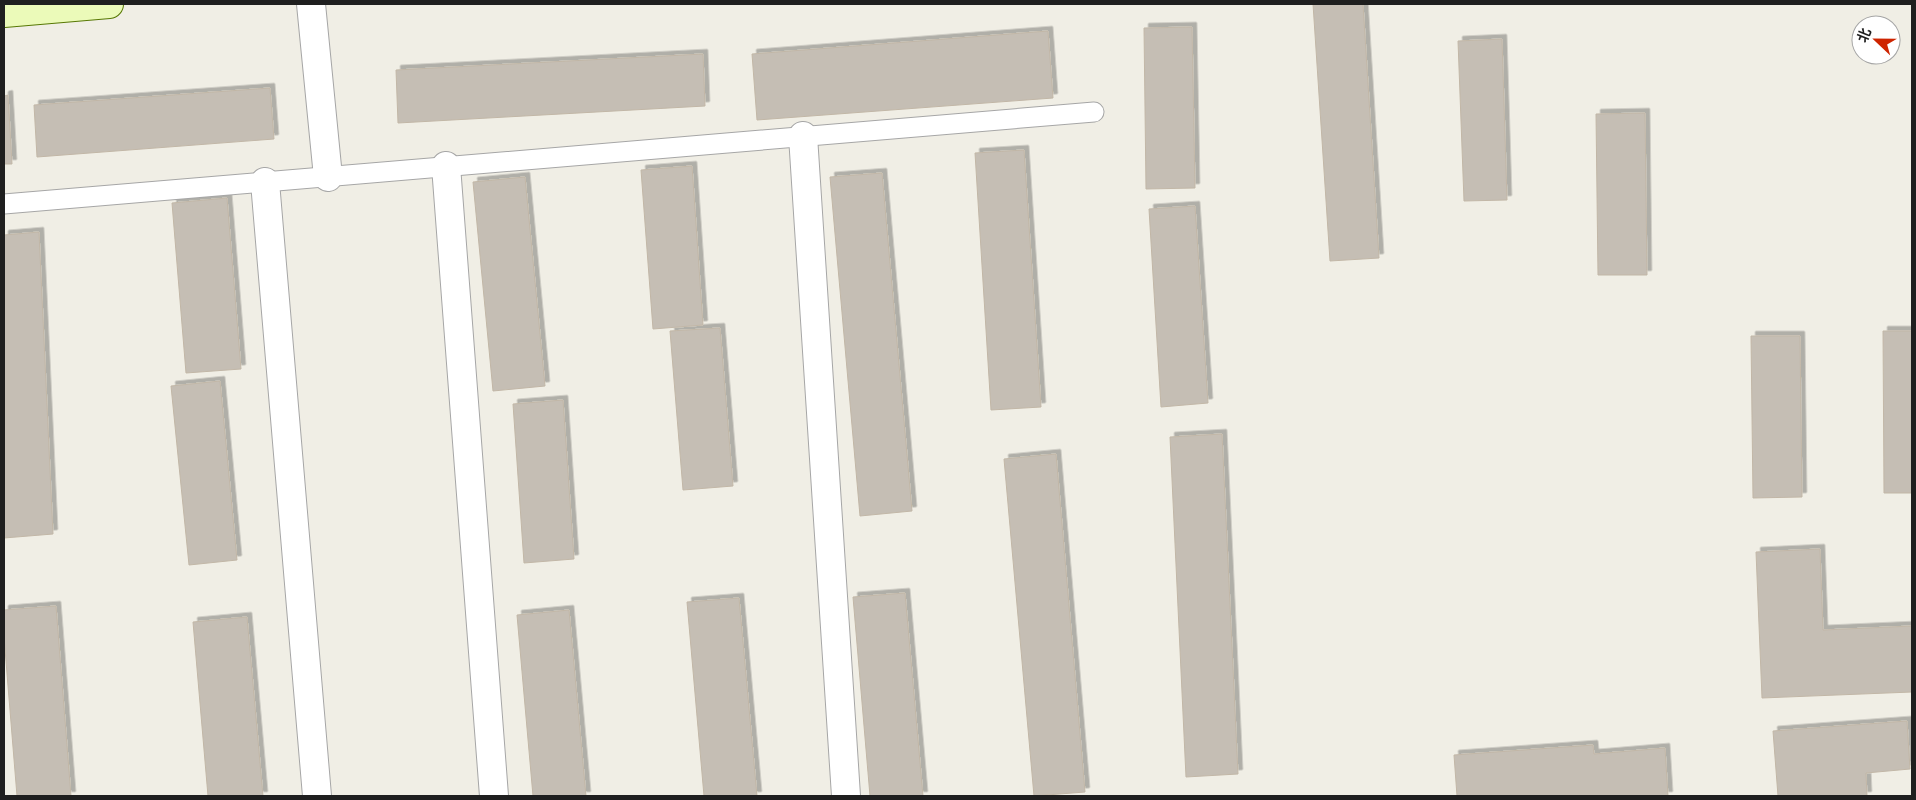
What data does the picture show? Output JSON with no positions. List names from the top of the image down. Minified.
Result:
{"north":"left"}
